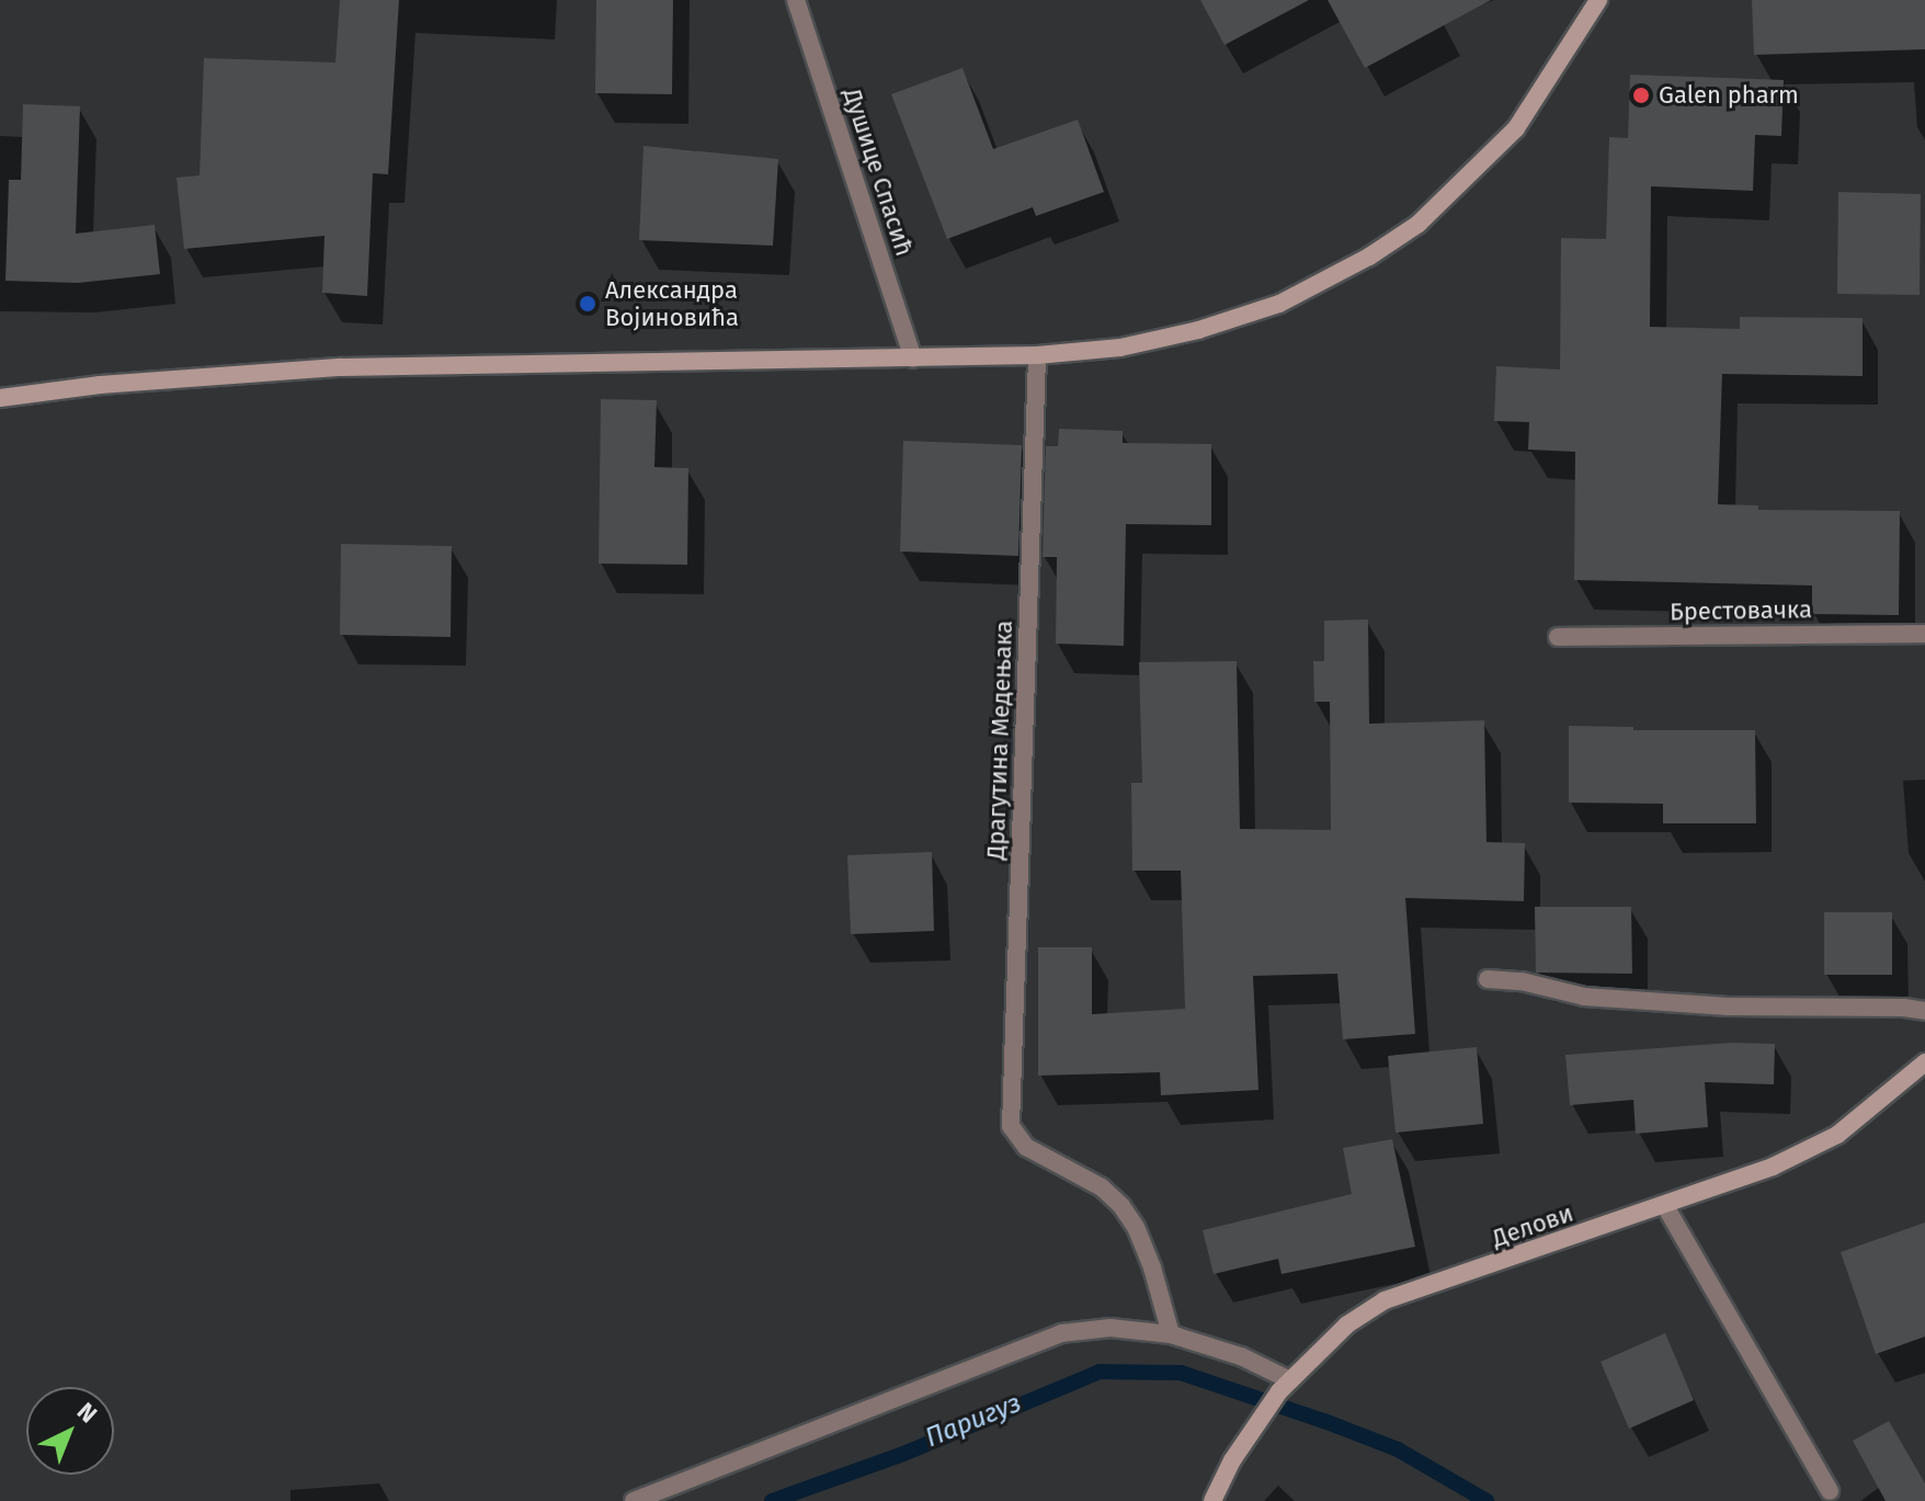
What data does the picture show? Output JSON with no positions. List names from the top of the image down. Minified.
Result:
{"streets":{"street":["Душице Спасић","Брестовачка","Драгутина Медењака","Делови"]},"water":["Паригуз"],"places":["Galen pharm","Александра Војиновића"],"north":"top right"}
